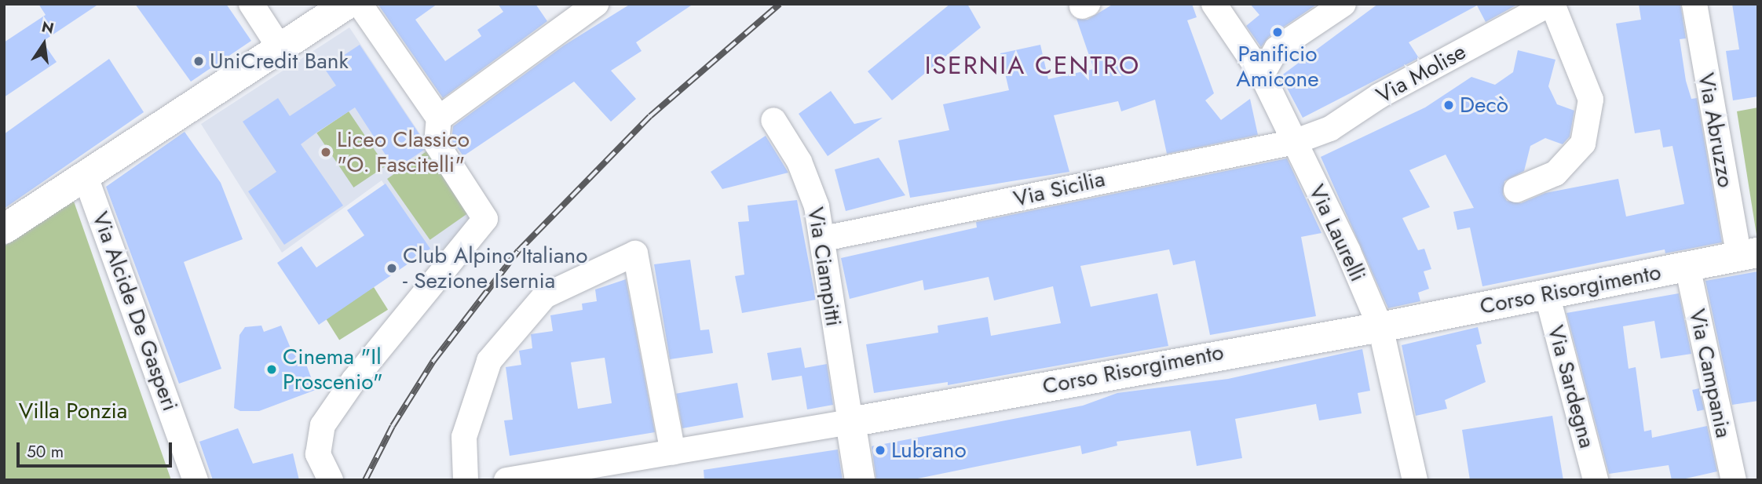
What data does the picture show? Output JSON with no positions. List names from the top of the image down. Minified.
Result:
{"streets":{"street":["Via Molise","Via Abruzzo","Via Sicilia","Via Laurelli","Via Ciampitti","Corso Risorgimento","Via Alcide De Gasperi","Via Campania","Via Sardegna"]},"crossings":[["Via Molise","Via Sicilia"],["Via Molise","Via Laurelli"],["Via Abruzzo","Corso Risorgimento"],["Via Sicilia","Via Laurelli"],["Via Sicilia","Via Ciampitti"],["Via Laurelli","Corso Risorgimento"],["Via Ciampitti","Corso Risorgimento"],["Corso Risorgimento","Via Campania"],["Corso Risorgimento","Via Sardegna"]],"districts":["ISERNIA CENTRO"],"parks":["Villa Ponzia"],"places":["Panificio Amicone","UniCredit Bank","Decò","Liceo Classico \"O. Fascitelli\"","Club Alpino Italiano - Sezione Isernia","Cinema \"Il Proscenio\"","Lubrano"],"scale_bar":"50 m","north":"top"}
